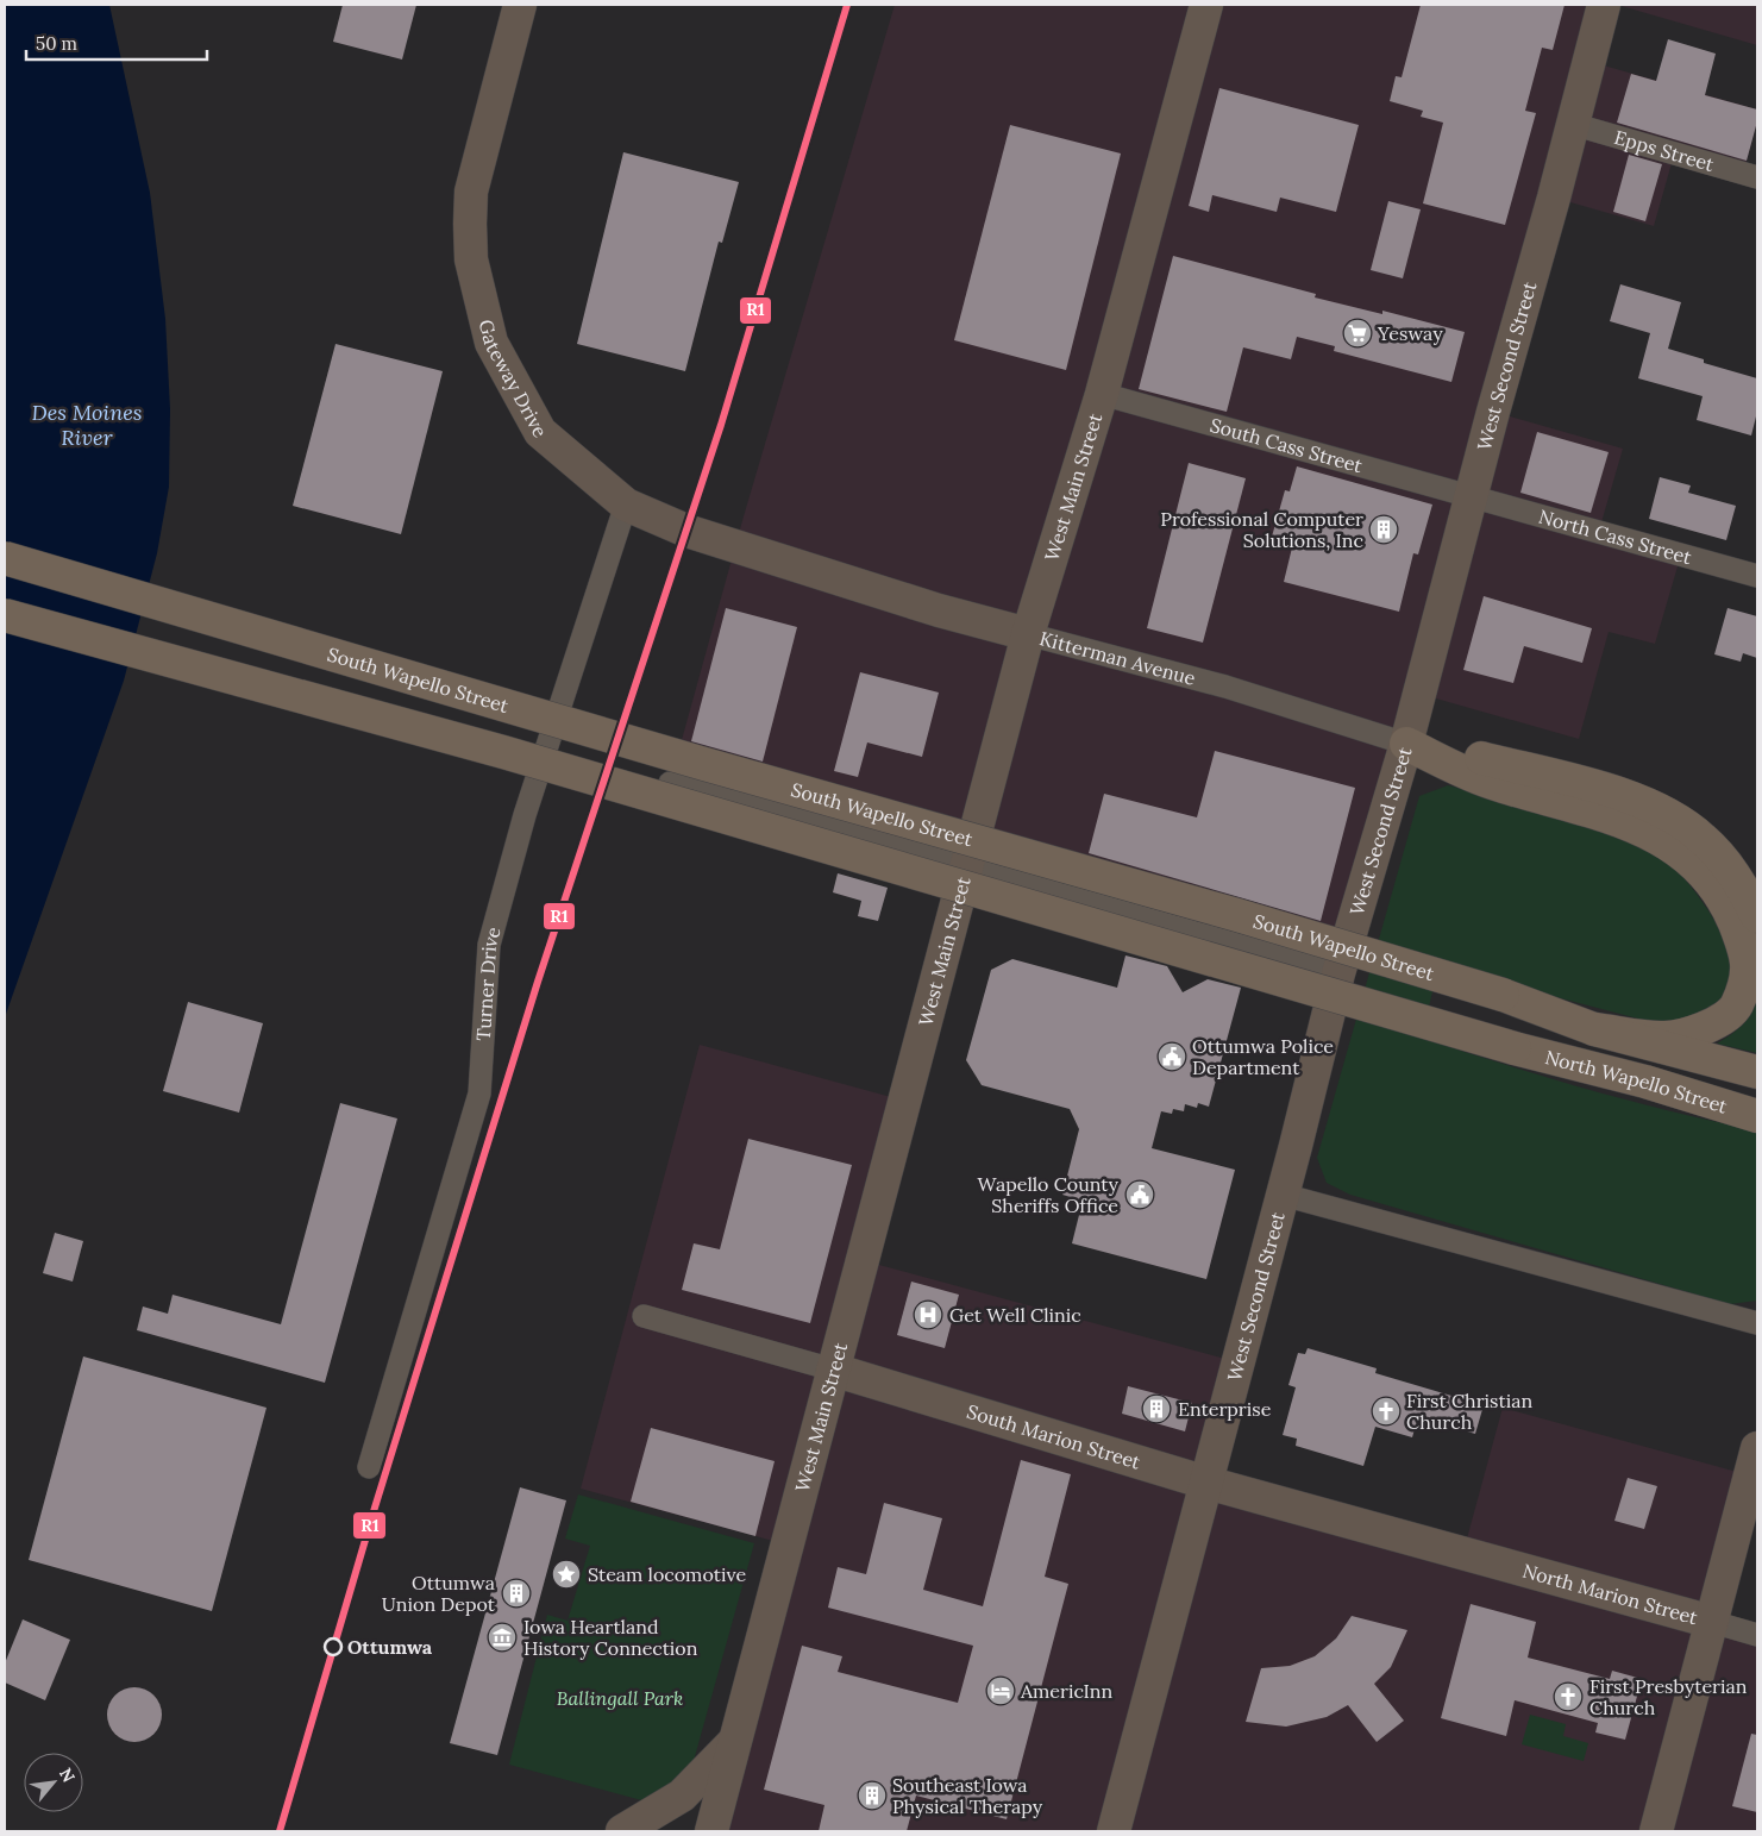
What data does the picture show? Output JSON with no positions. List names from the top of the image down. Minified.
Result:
{"streets":{"highway":["South Wapello Street","North Wapello Street"],"main road":["West Second Street","Gateway Drive","West Main Street","Kitterman Avenue","South Marion Street","North Marion Street"],"street":["Epps Street","South Cass Street","North Cass Street","Turner Drive"]},"crossings":[["Epps Street","West Second Street"],["West Second Street","South Cass Street"],["West Second Street","North Cass Street"],["West Second Street","Kitterman Avenue"],["West Second Street","South Wapello Street"],["West Second Street","South Marion Street"],["Gateway Drive","Kitterman Avenue"],["Gateway Drive","Turner Drive"],["South Cass Street","West Main Street"],["South Cass Street","North Cass Street"],["West Main Street","Kitterman Avenue"],["West Main Street","South Wapello Street"],["West Main Street","South Marion Street"],["South Marion Street","North Marion Street"]],"water":["Des Moines River"],"parks":["Ballingall Park"],"places":{"supermarket":["Yesway"],"building":["Professional Computer Solutions, Inc","Enterprise","Ottumwa Union Depot","Southeast Iowa Physical Therapy"],"public building":["Ottumwa Police Department","Wapello County Sheriffs Office"],"hospital":["Get Well Clinic"],"church":["First Christian Church","First Presbyterian Church"],"place":["Steam locomotive"],"museum":["Iowa Heartland History Connection"],"other":["Ottumwa"],"hotel":["AmericInn"]},"lines":["transit line R1"],"scale_bar":"50 m","north":"top right"}
